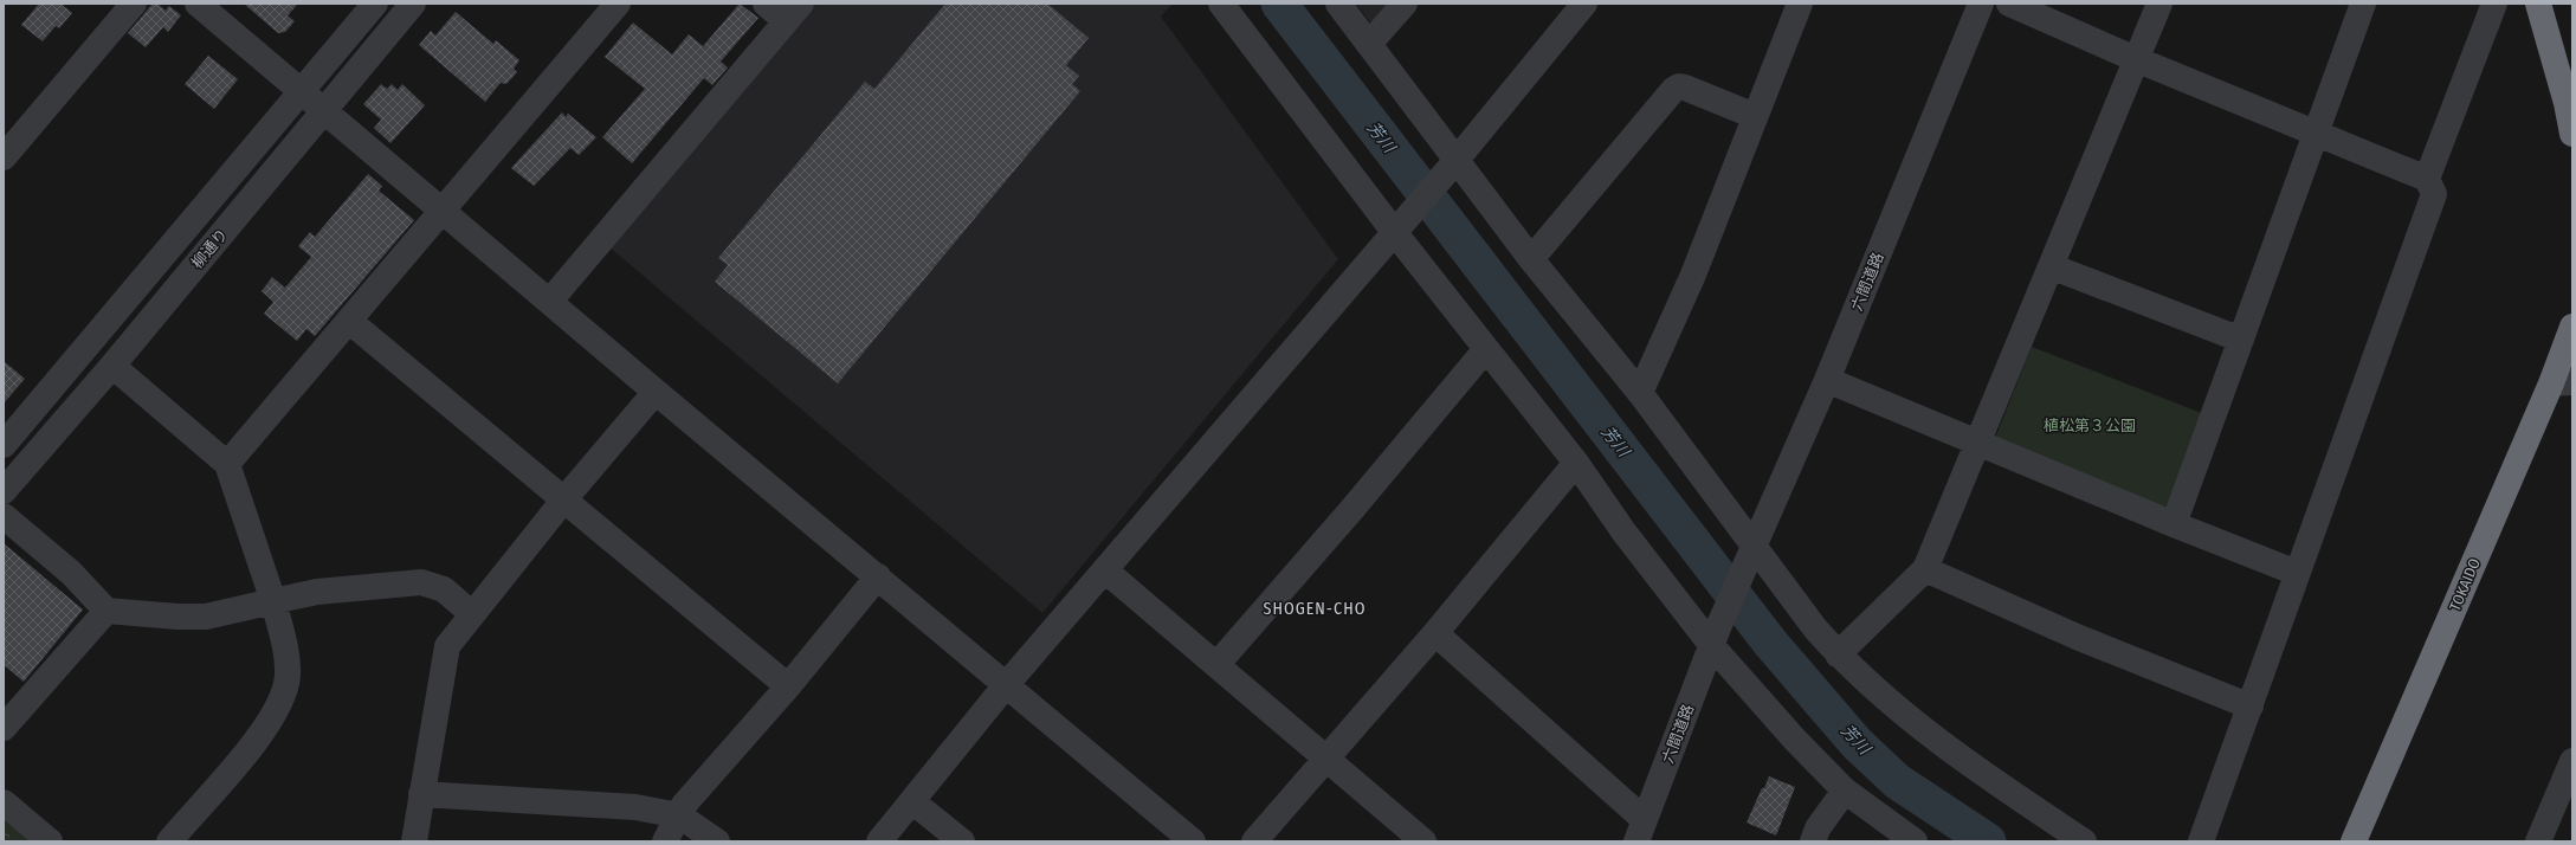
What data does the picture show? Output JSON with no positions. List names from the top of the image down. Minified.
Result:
{"streets":{"highway":["TOKAIDO"],"street":["柳通り","六間道路"]},"districts":["SHOGEN-CHO"],"water":["芳川"],"parks":["植松第３公園"]}
